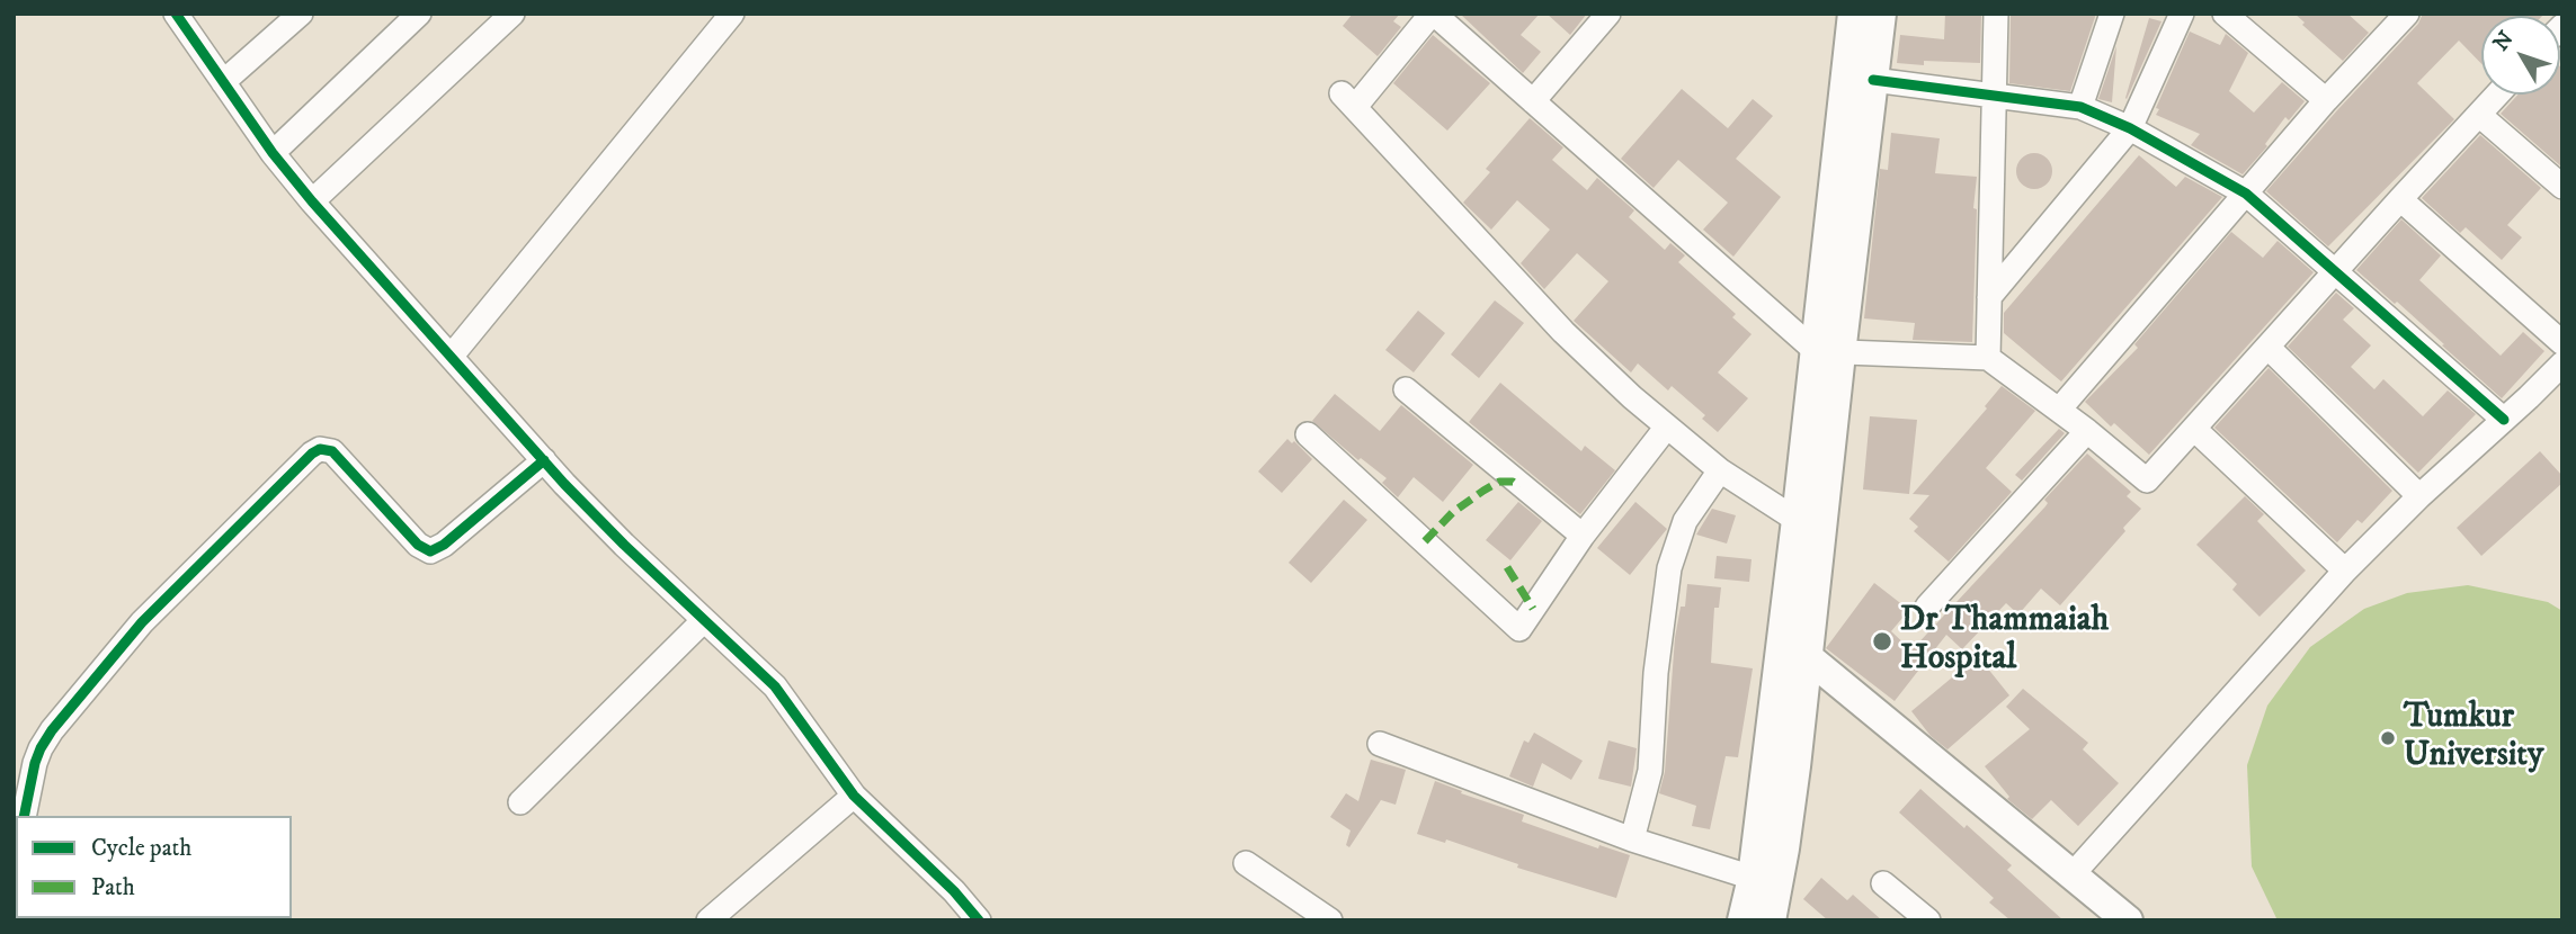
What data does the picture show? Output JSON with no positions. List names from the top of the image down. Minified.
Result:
{"places":["Dr Thammaiah Hospital","Tumkur University"],"legend":["Cycle path","Path"],"north":"top left"}
